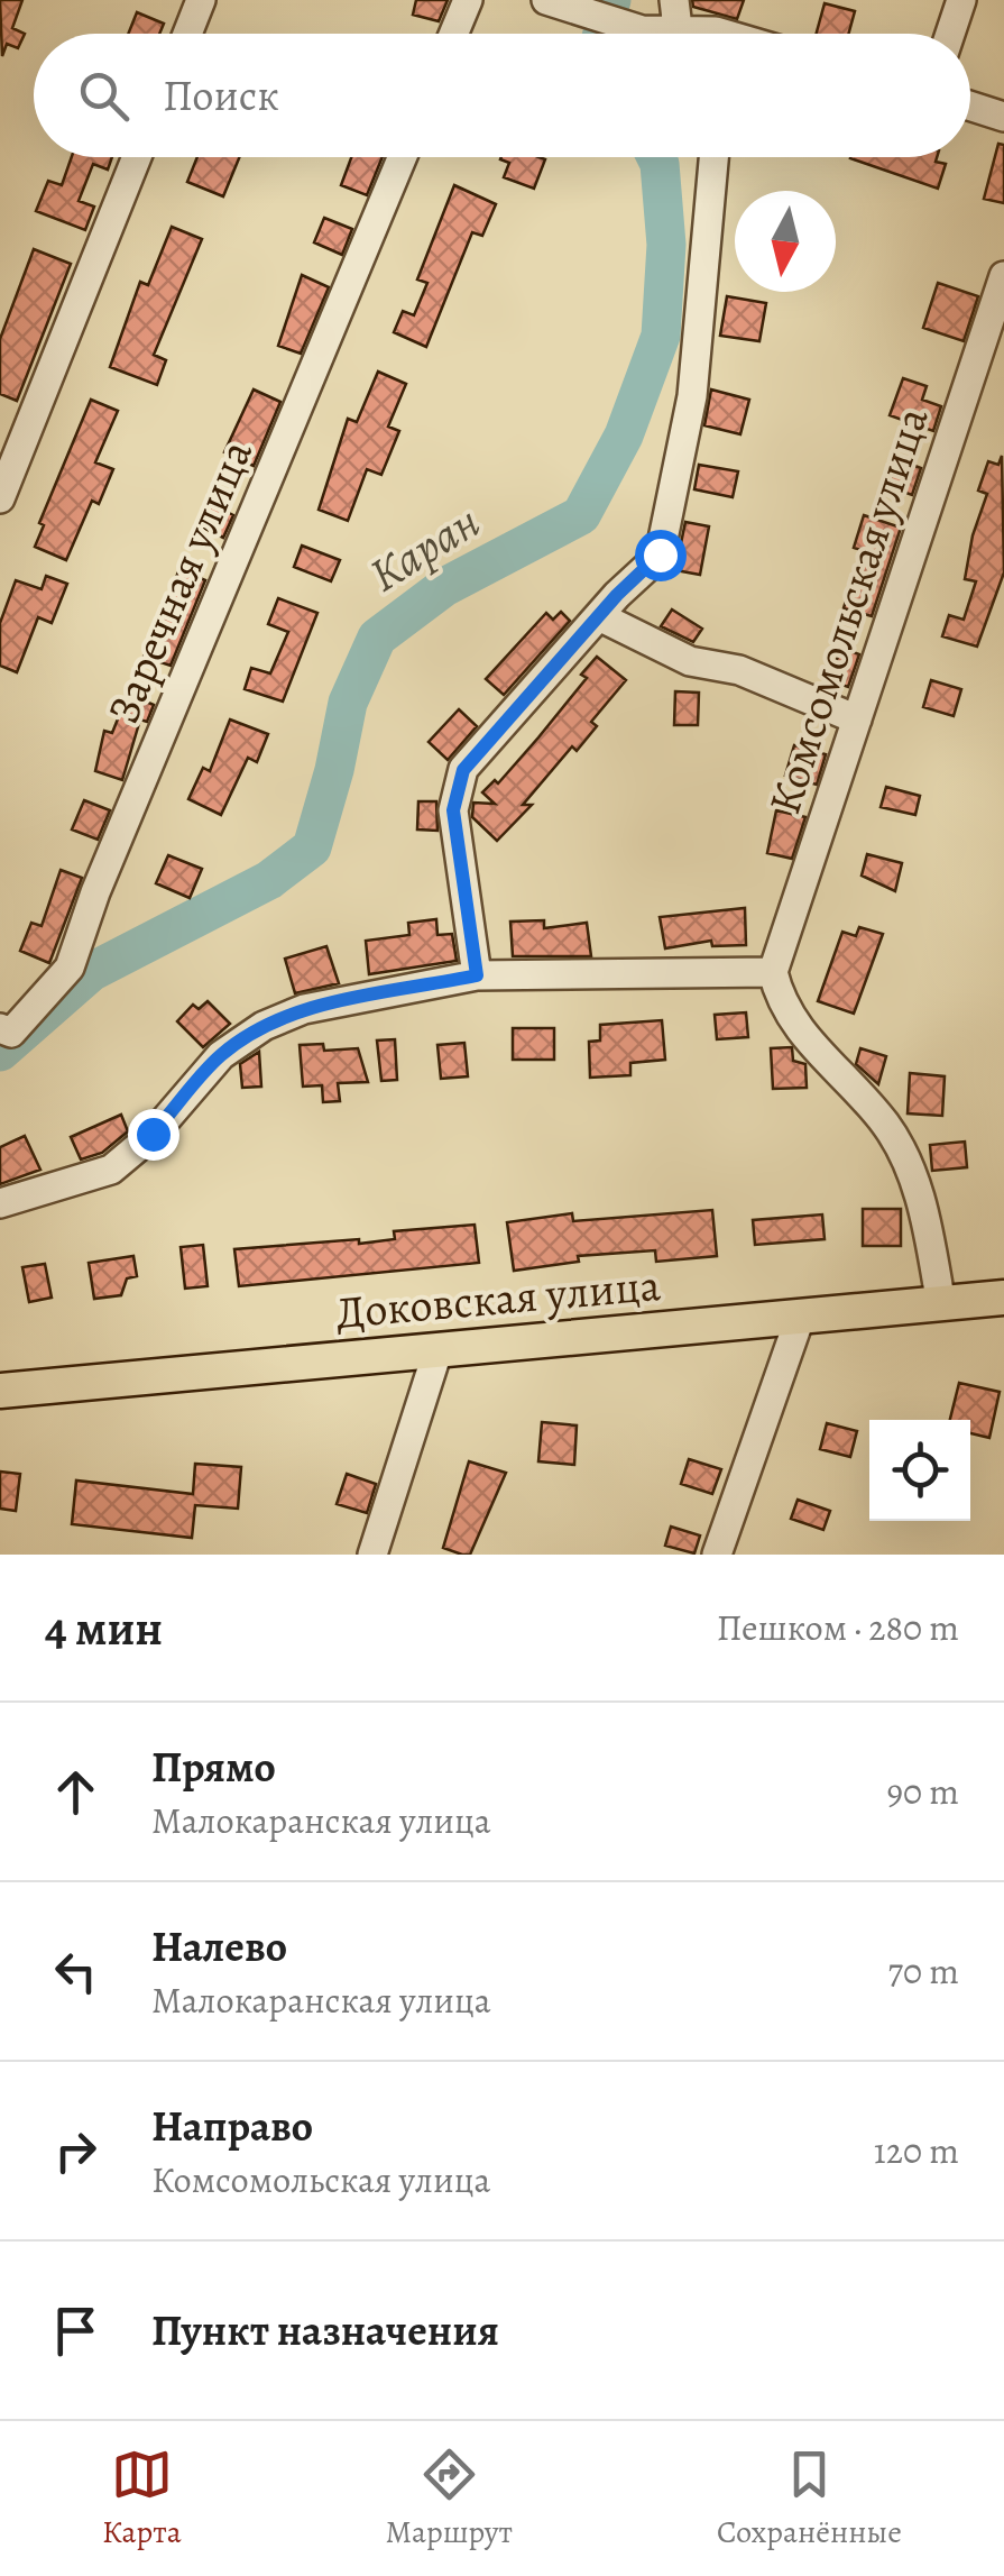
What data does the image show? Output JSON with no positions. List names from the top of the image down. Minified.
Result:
{"streets":{"main road":["Доковская улица"],"street":["Заречная улица","Комсомольская улица"]},"water":["Каран"],"north":"bottom","page":{"search":"Поиск","heading":["4 мин","Пешком · 280 m"],"list":[["Прямо","Малокаранская улица","90 m"],["Налево","Малокаранская улица","70 m"],["Направо","Комсомольская улица","120 m"],"Пункт назначения"],"nav":["Карта","Маршрут","Сохранённые"]}}
